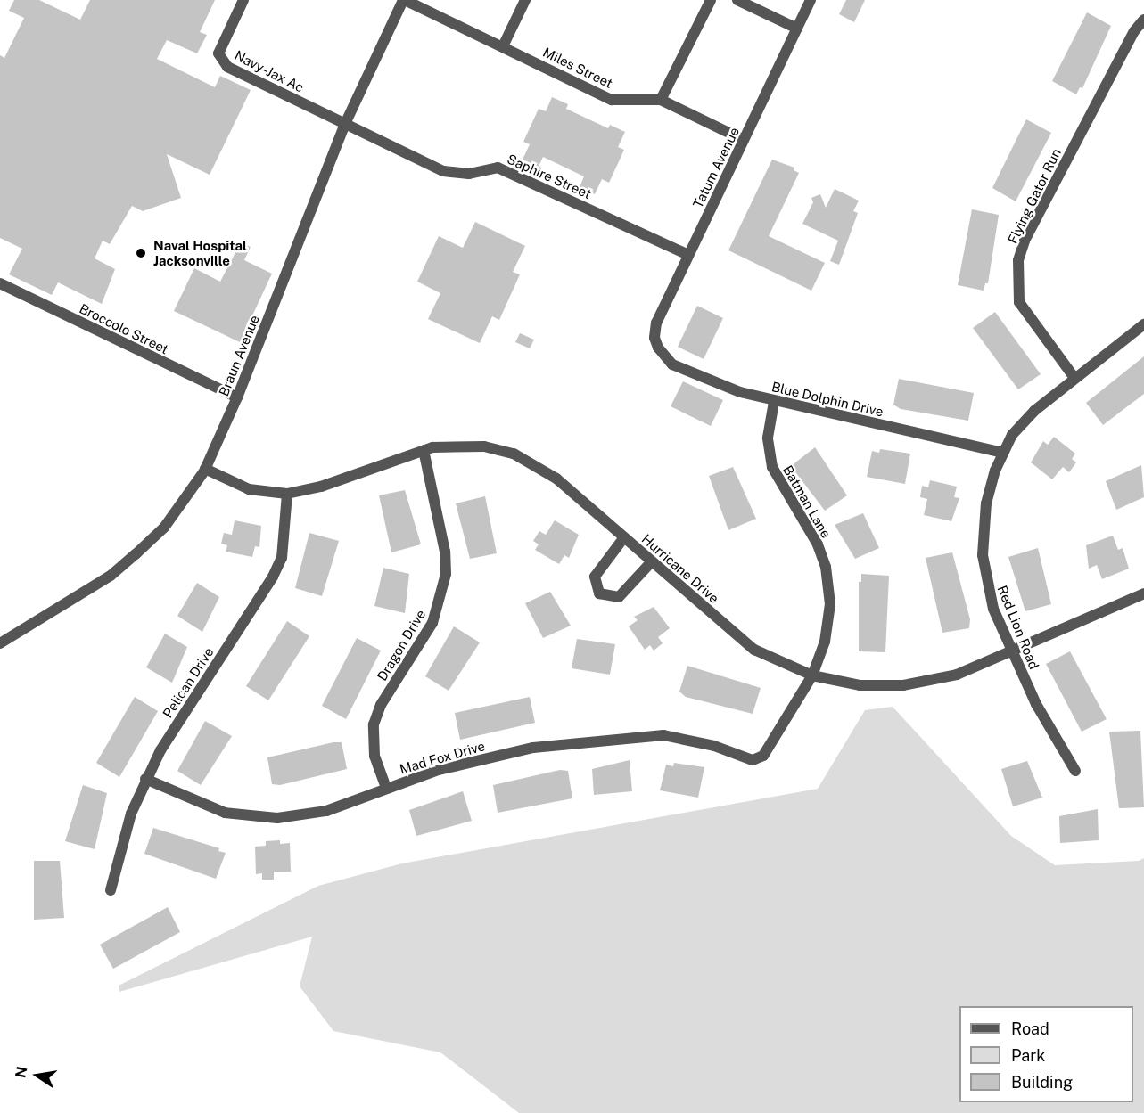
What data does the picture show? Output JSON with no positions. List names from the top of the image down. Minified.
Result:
{"streets":{"street":["Miles Street","Navy-Jax Ac","Tatum Avenue","Saphire Street","Flying Gator Run","Broccolo Street","Braun Avenue","Blue Dolphin Drive","Batman Lane","Hurricane Drive","Red Lion Road","Dragon Drive","Pelican Drive","Mad Fox Drive"]},"crossings":[["Miles Street","Tatum Avenue"],["Miles Street","Braun Avenue"],["Navy-Jax Ac","Saphire Street"],["Navy-Jax Ac","Braun Avenue"],["Tatum Avenue","Saphire Street"],["Tatum Avenue","Blue Dolphin Drive"],["Flying Gator Run","Red Lion Road"],["Broccolo Street","Braun Avenue"],["Braun Avenue","Hurricane Drive"],["Blue Dolphin Drive","Batman Lane"],["Blue Dolphin Drive","Red Lion Road"],["Batman Lane","Hurricane Drive"],["Batman Lane","Mad Fox Drive"],["Hurricane Drive","Red Lion Road"],["Hurricane Drive","Dragon Drive"],["Hurricane Drive","Pelican Drive"],["Dragon Drive","Mad Fox Drive"],["Pelican Drive","Mad Fox Drive"]],"places":["Naval Hospital Jacksonville"],"legend":["Road","Park","Building"],"north":"left"}
